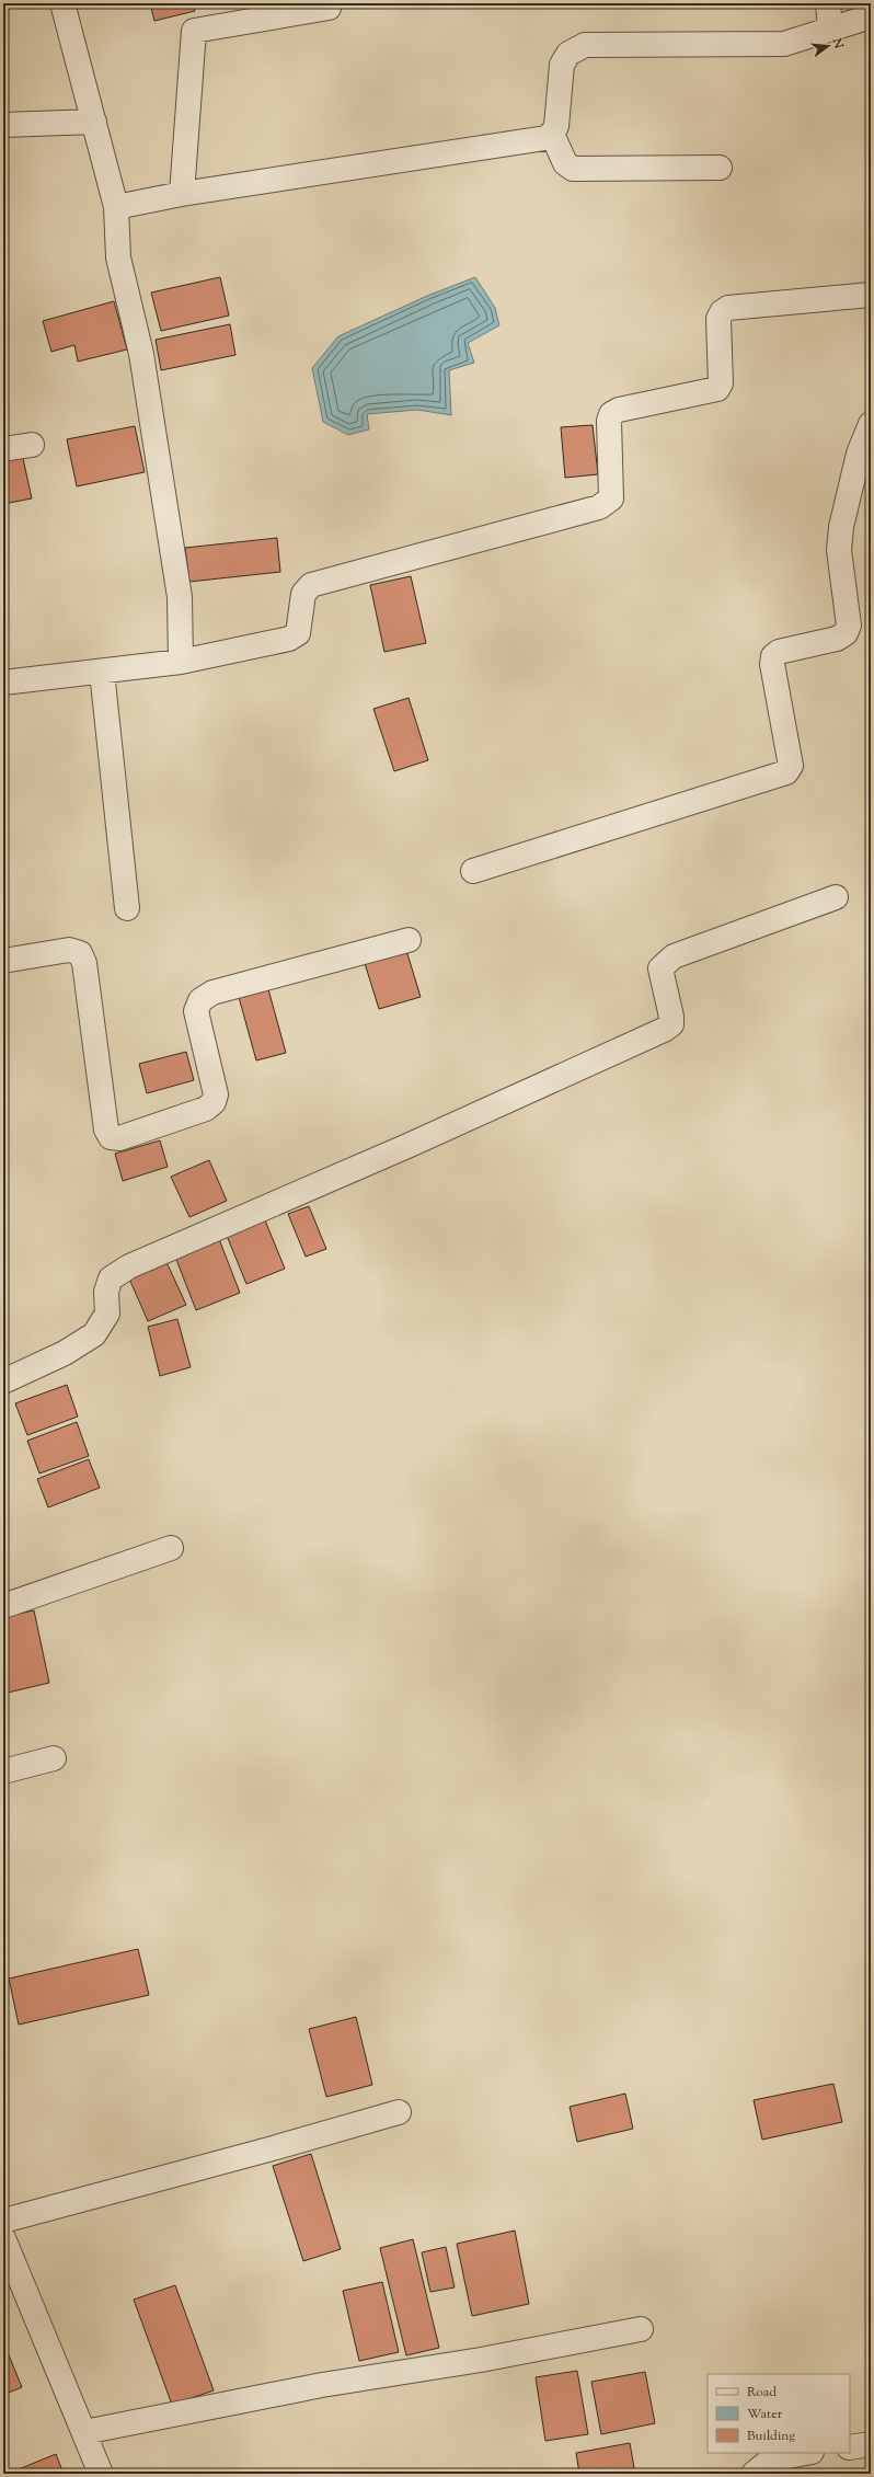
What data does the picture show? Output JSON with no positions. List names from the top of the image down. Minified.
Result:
{"legend":["Road","Water","Building"],"north":"right"}
